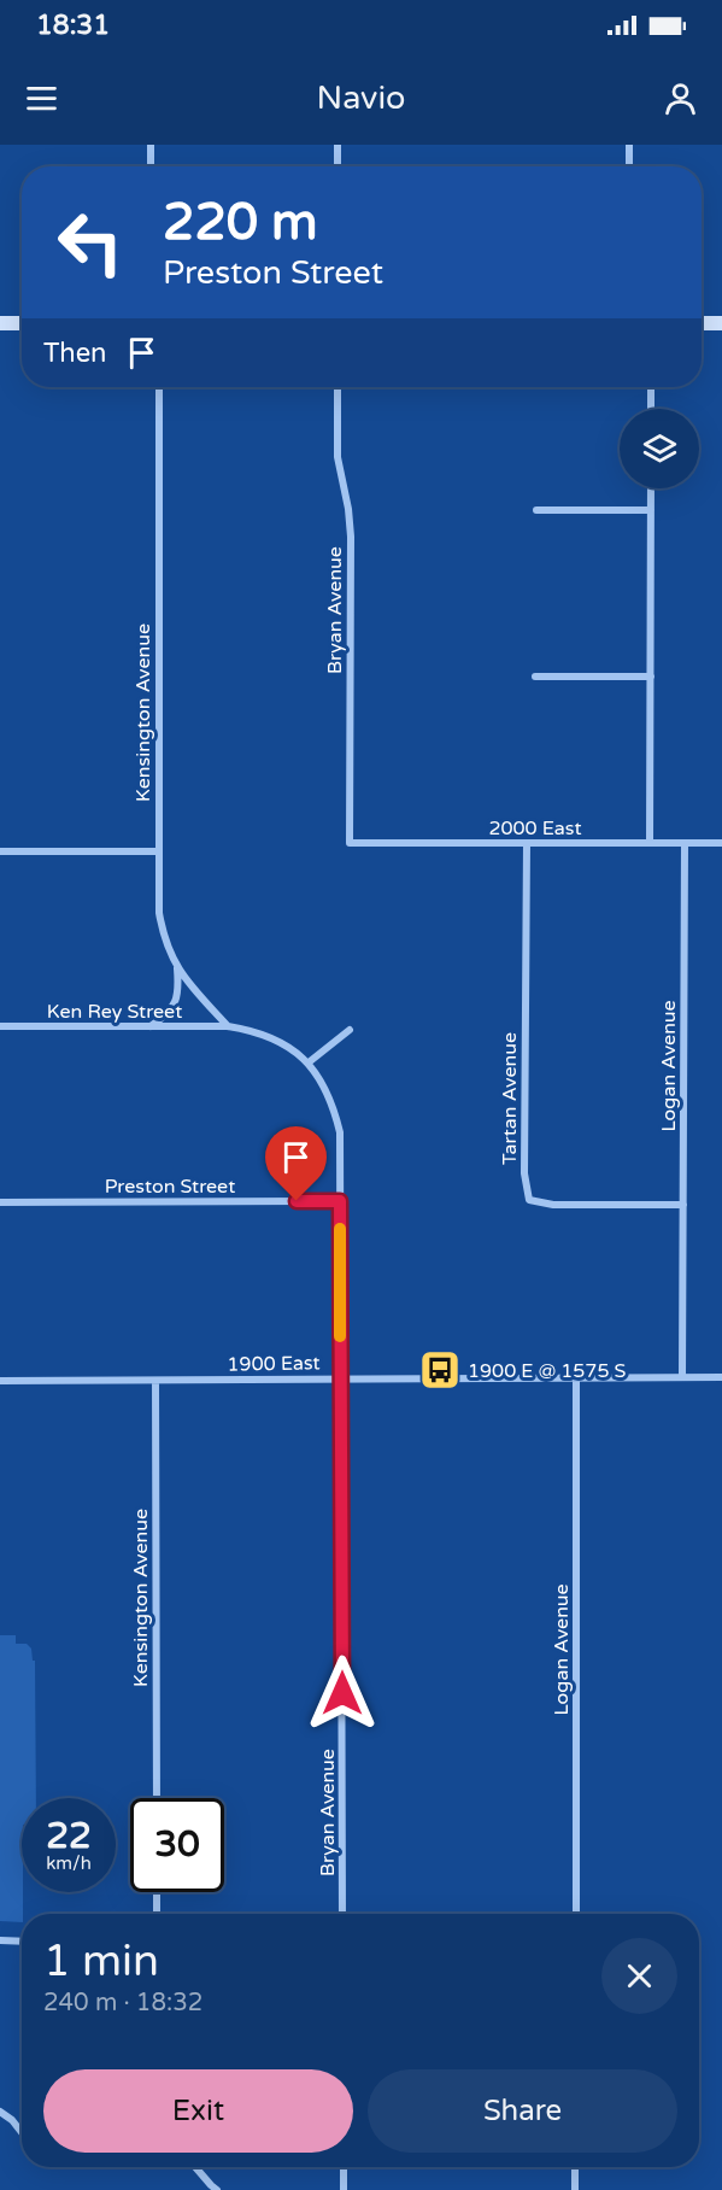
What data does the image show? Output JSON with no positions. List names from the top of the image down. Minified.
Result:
{"streets":{"street":["Bryan Avenue","Kensington Avenue","2000 East","Ken Rey Street","Logan Avenue","Tartan Avenue","Preston Street","1900 East"]},"crossings":[["Bryan Avenue","Kensington Avenue"],["Bryan Avenue","2000 East"],["Bryan Avenue","Ken Rey Street"],["Bryan Avenue","Preston Street"],["Bryan Avenue","1900 East"],["Kensington Avenue","Ken Rey Street"],["Kensington Avenue","1900 East"],["2000 East","Logan Avenue"],["2000 East","Tartan Avenue"],["Logan Avenue","Tartan Avenue"],["Logan Avenue","1900 East"]],"places":{"bus stop":["1900 E @ 1575 S"]},"page":{"status":"18:31","header":"Navio","turn":["220 m","Preston Street"],"then":"Then","speed":"22 km/h","limit":"30","heading":["1 min","240 m · 18:32"],"buttons":["Exit","Share"]}}
